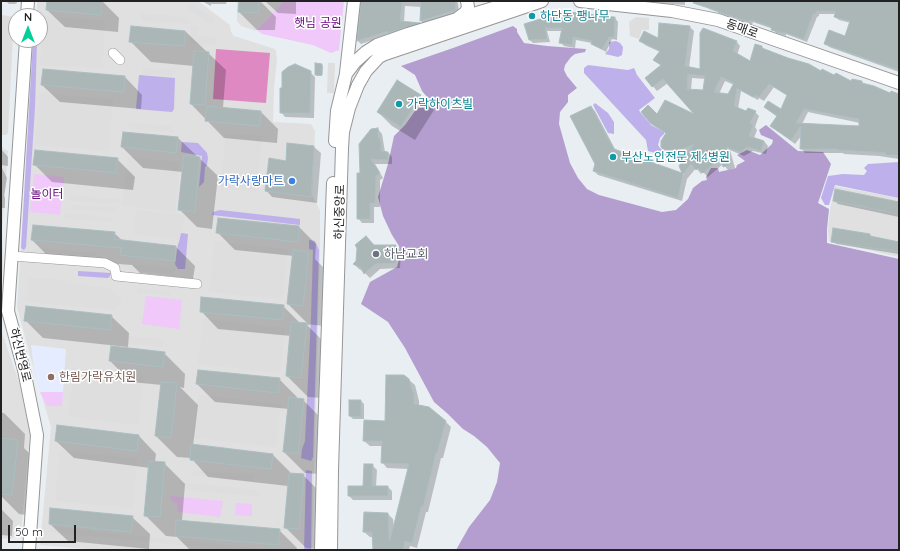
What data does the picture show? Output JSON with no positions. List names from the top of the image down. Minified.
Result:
{"streets":{"street":["동매로","하신중앙로","하신번영로"]},"parks":["햇님 공원","놀이터"],"places":["하단동 팽나무","가락하이츠빌","부산노인전문 제4병원","가락사랑마트","하남교회","한림가락유치원"],"scale_bar":"50 m","north":"top"}
